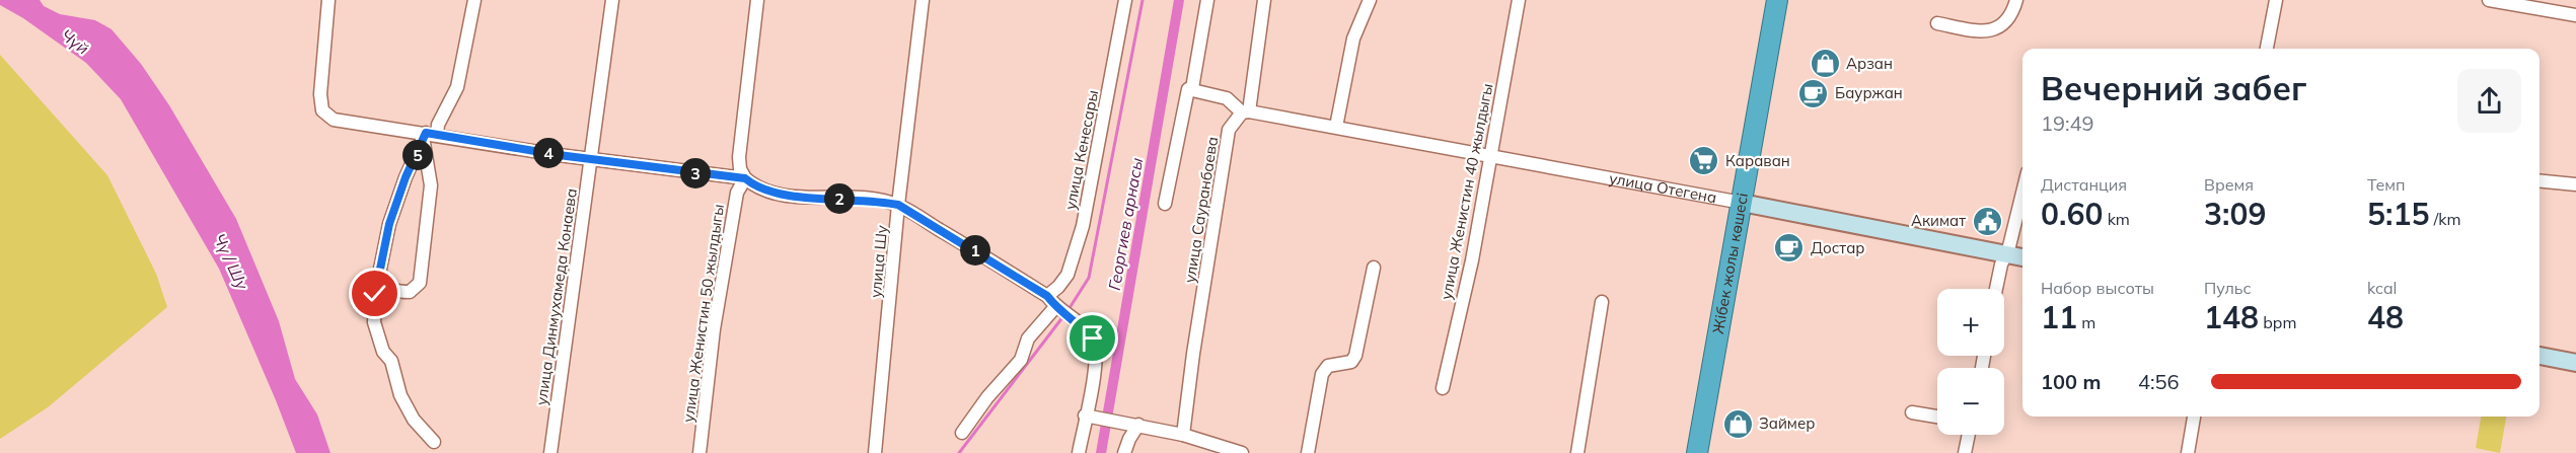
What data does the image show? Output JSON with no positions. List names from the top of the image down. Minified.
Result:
{"streets":{"highway":["Жібек жолы көшесі"],"main road":["улица Отегена"],"street":["улица Кенесары","улица Женистин 40 жылдыгы","улица Сауранбаева","улица Шу","улица Динмухамеда Конаева","улица Женистин 50 жылдыгы"]},"crossings":[["улица Отегена","улица Женистин 40 жылдыгы"],["улица Отегена","улица Сауранбаева"],["улица Отегена","Жібек жолы көшесі"]],"water":["Чүй","Георгиев арнасы","Чү / Шу"],"places":{"shop":["Арзан","Займер"],"cafe":["Бауржан","Достар"],"supermarket":["Караван"],"public building":["Акимат"]},"page":{"heading":["Вечерний забег","19:49"],"pins":["4","5","3","2","1"],"stats":[["Дистанция","0.60 km"],["Время","3:09"],["Темп","5:15 /km"],["Набор высоты","11 m"],["Пульс","148 bpm"],["kcal","48"]],"map_buttons":["+","−"],"list":[{"name":"100 m","note":"4:56"}]}}
